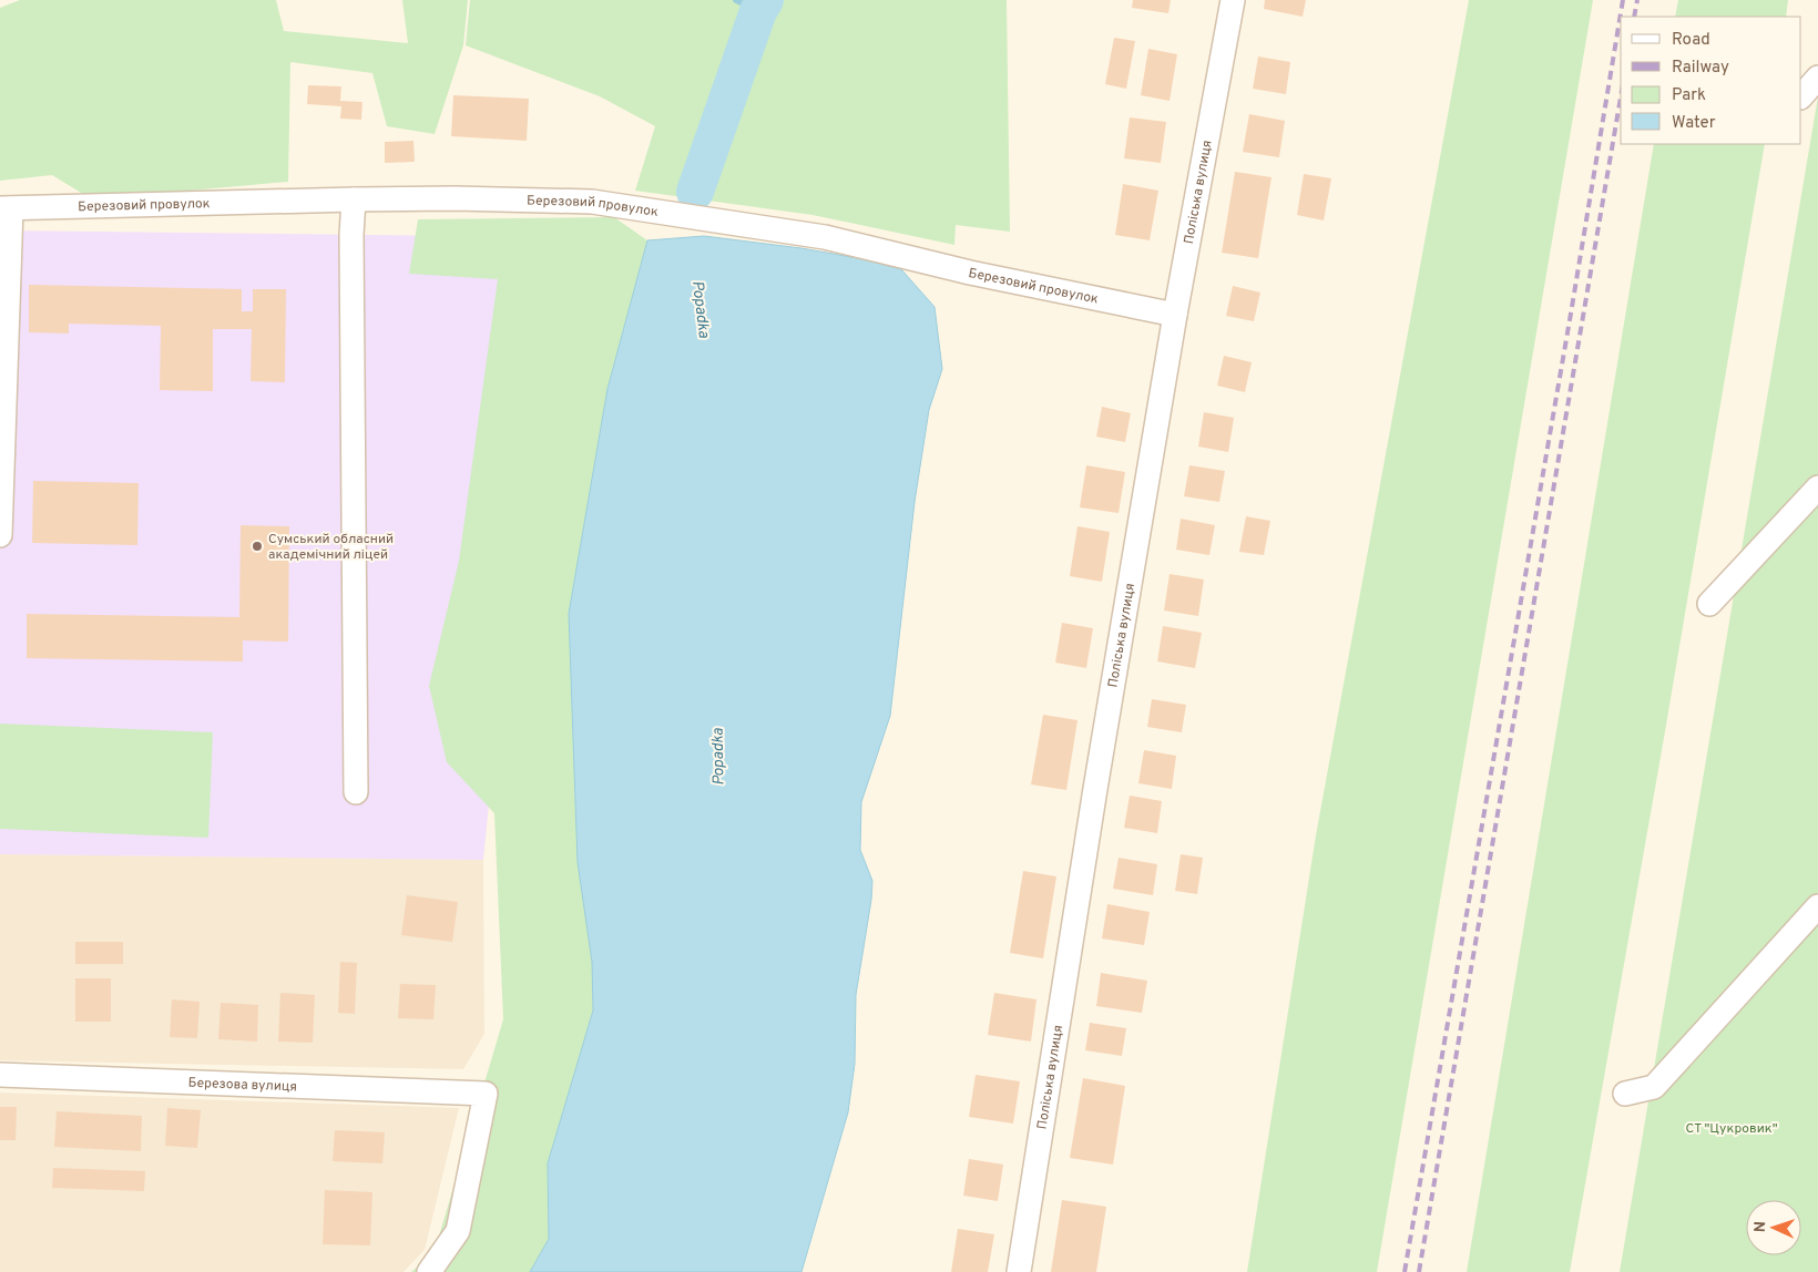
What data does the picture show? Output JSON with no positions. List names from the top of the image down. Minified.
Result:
{"streets":{"street":["Поліська вулиця","Березовий провулок","Березова вулиця"]},"crossings":[["Поліська вулиця","Березовий провулок"]],"water":["Popadka"],"parks":["СТ \"Цукровик\""],"places":["Сумський обласний академічний ліцей"],"legend":["Road","Railway","Park","Water"],"north":"left"}
